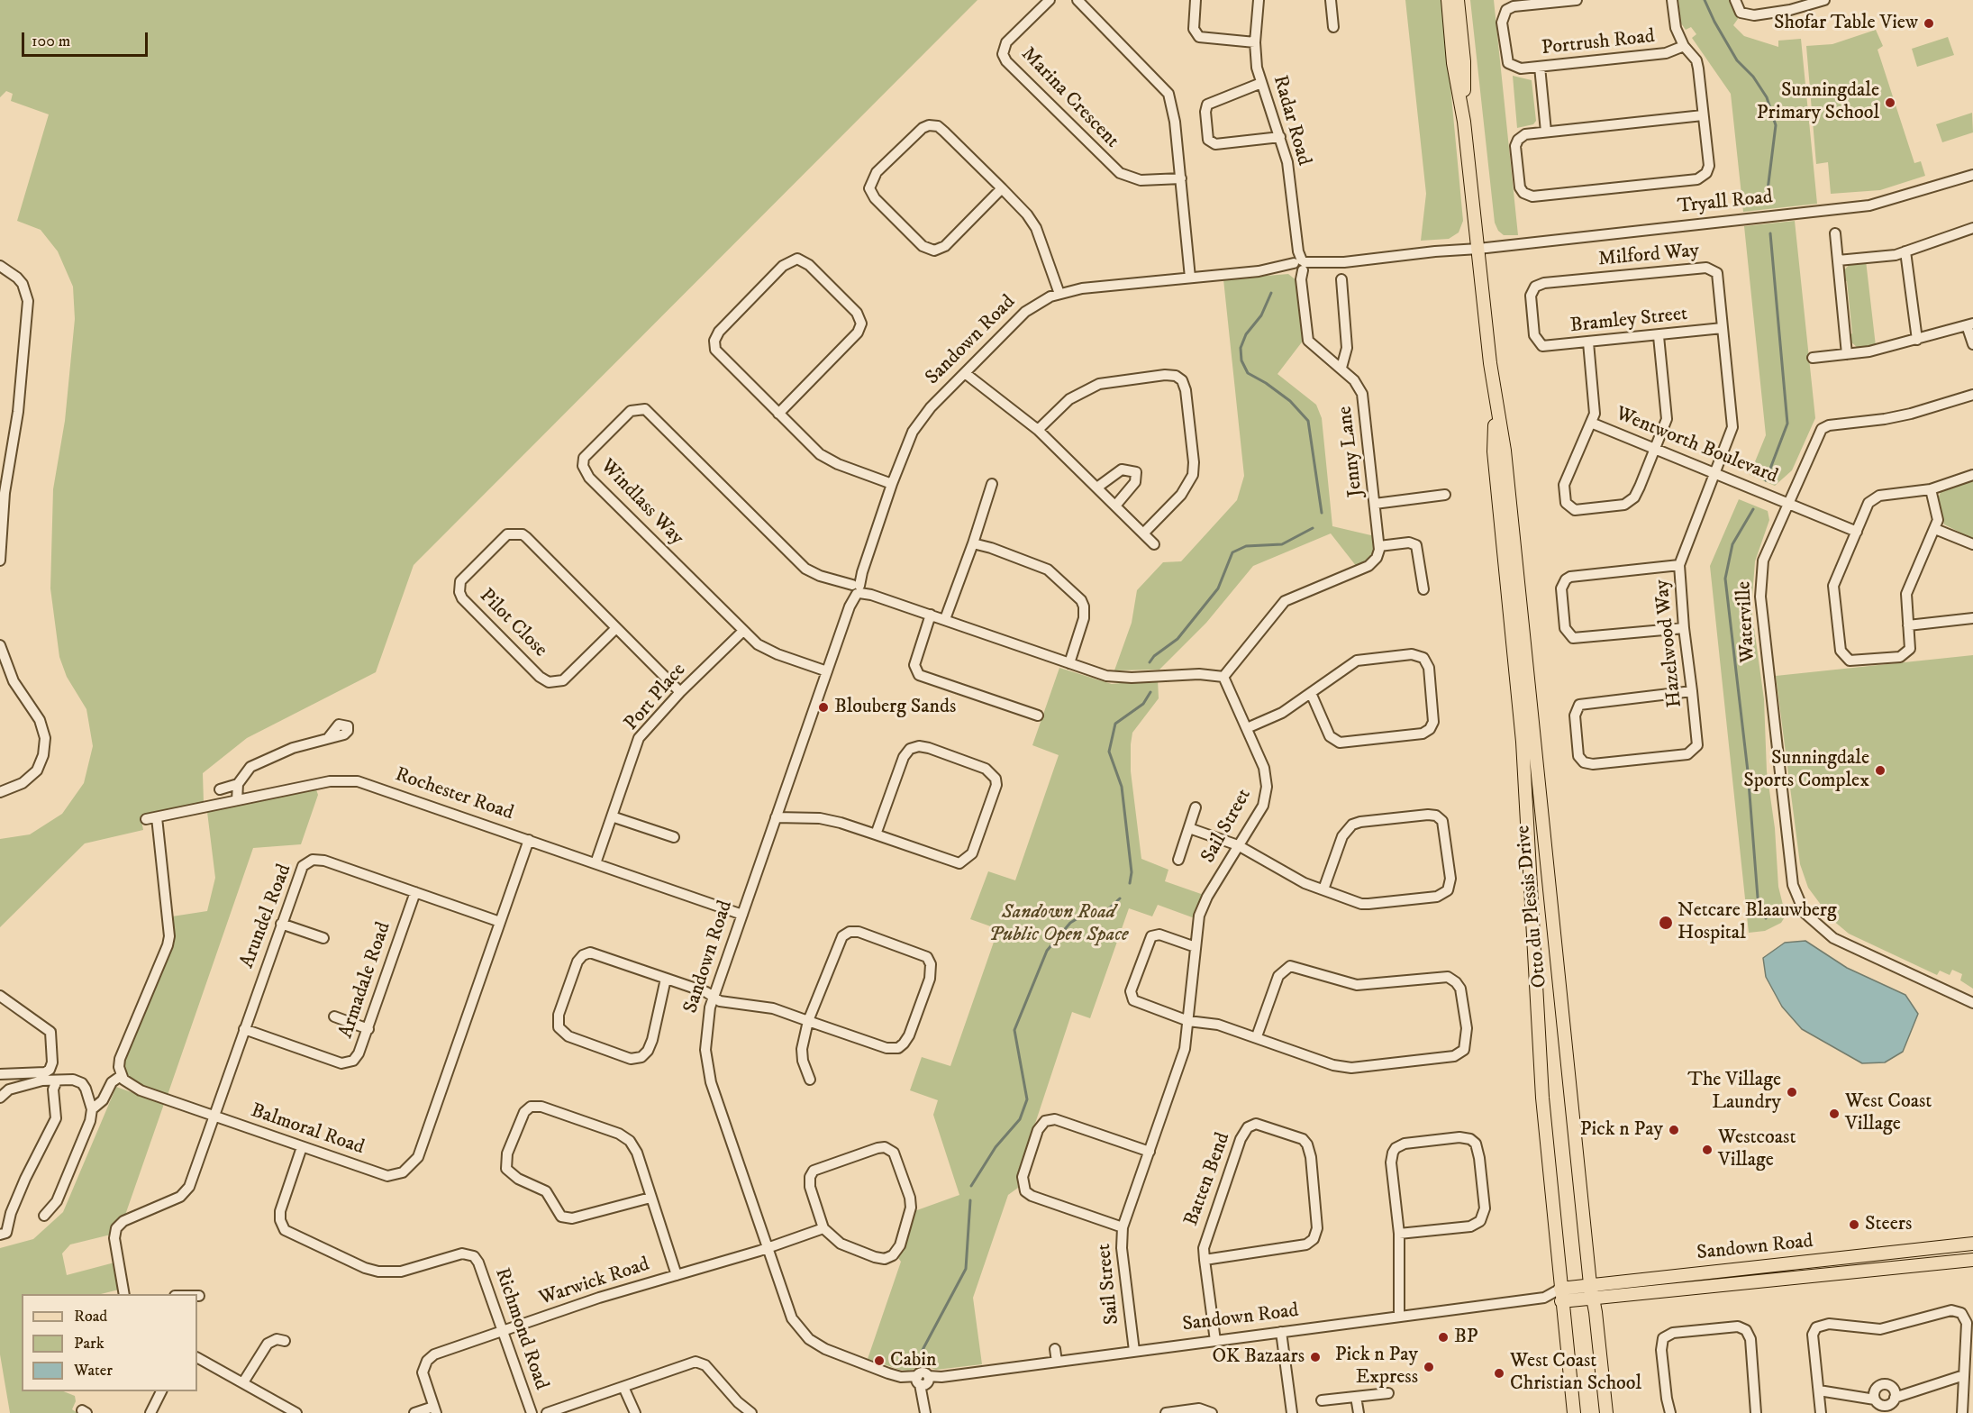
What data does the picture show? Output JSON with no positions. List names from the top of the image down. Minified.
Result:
{"streets":{"main road":["Sandown Road","Otto du Plessis Drive"],"street":["Portrush Road","Marina Crescent","Radar Road","Tryall Road","Milford Way","Bramley Street","Wentworth Boulevard","Jenny Lane","Windlass Way","Waterville","Pilot Close","Hazelwood Way","Port Place","Rochester Road","Sail Street","Arundel Road","Armadale Road","Balmoral Road","Batten Bend","Warwick Road","Richmond Road"]},"crossings":[["Radar Road","Sandown Road"],["Radar Road","Jenny Lane"],["Tryall Road","Sandown Road"],["Tryall Road","Otto du Plessis Drive"],["Milford Way","Bramley Street"],["Milford Way","Wentworth Boulevard"],["Milford Way","Hazelwood Way"],["Sandown Road","Jenny Lane"],["Sandown Road","Windlass Way"],["Sandown Road","Rochester Road"],["Sandown Road","Sail Street"],["Sandown Road","Otto du Plessis Drive"],["Sandown Road","Batten Bend"],["Sandown Road","Warwick Road"],["Wentworth Boulevard","Waterville"],["Wentworth Boulevard","Hazelwood Way"],["Windlass Way","Port Place"],["Pilot Close","Port Place"],["Port Place","Rochester Road"],["Rochester Road","Balmoral Road"],["Arundel Road","Armadale Road"],["Arundel Road","Balmoral Road"],["Balmoral Road","Richmond Road"],["Warwick Road","Richmond Road"]],"parks":["Sandown Road Public Open Space"],"places":["Shofar Table View","Sunningdale Primary School","Blouberg Sands","Sunningdale Sports Complex","Netcare Blaauwberg Hospital","The Village Laundry","West Coast Village","Pick n Pay","Westcoast Village","Steers","BP","OK Bazaars","Cabin","Pick n Pay Express","West Coast Christian School"],"legend":["Road","Park","Water"],"scale_bar":"100 m"}
